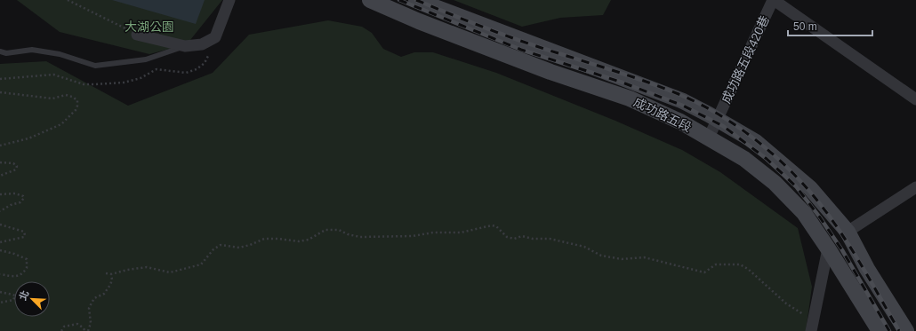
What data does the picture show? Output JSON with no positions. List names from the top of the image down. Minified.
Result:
{"streets":{"main road":["成功路五段"],"street":["成功路五段420巷"]},"crossings":[["成功路五段420巷","成功路五段"]],"parks":["大湖公園"],"scale_bar":"50 m","north":"top left"}
